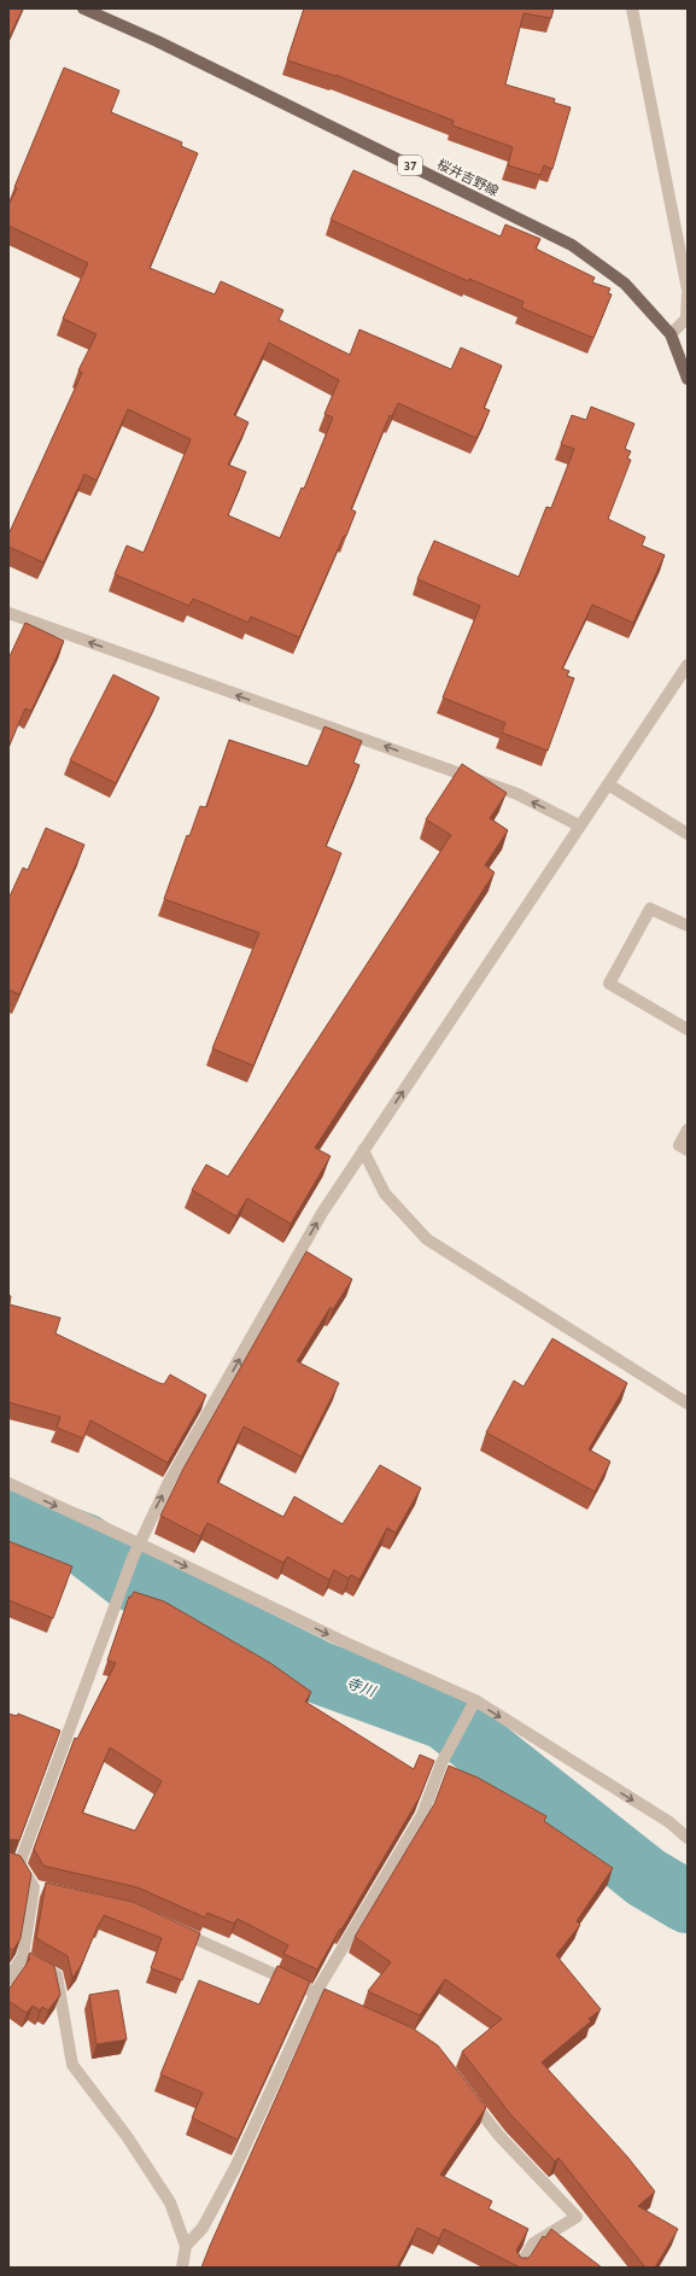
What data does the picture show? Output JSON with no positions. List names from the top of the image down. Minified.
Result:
{"streets":{"main road":["37","桜井吉野線"]},"water":["寺川"]}
